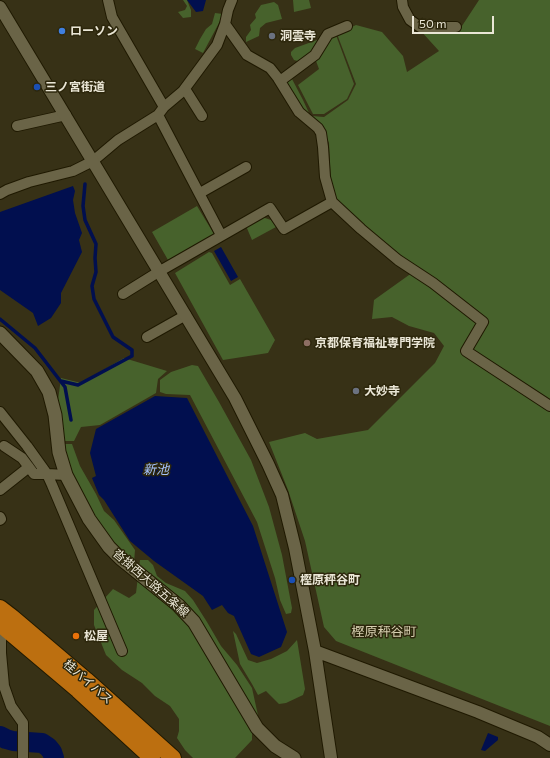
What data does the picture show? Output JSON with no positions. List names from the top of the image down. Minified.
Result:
{"streets":{"highway":["桂バイパス"],"main road":["沓掛西大路五条線"]},"districts":["樫原秤谷町"],"water":["新池"],"places":["ローソン","洞雲寺","三ノ宮街道","京都保育福祉専門学院","大妙寺","樫原秤谷町","松屋"],"scale_bar":"50 m"}
